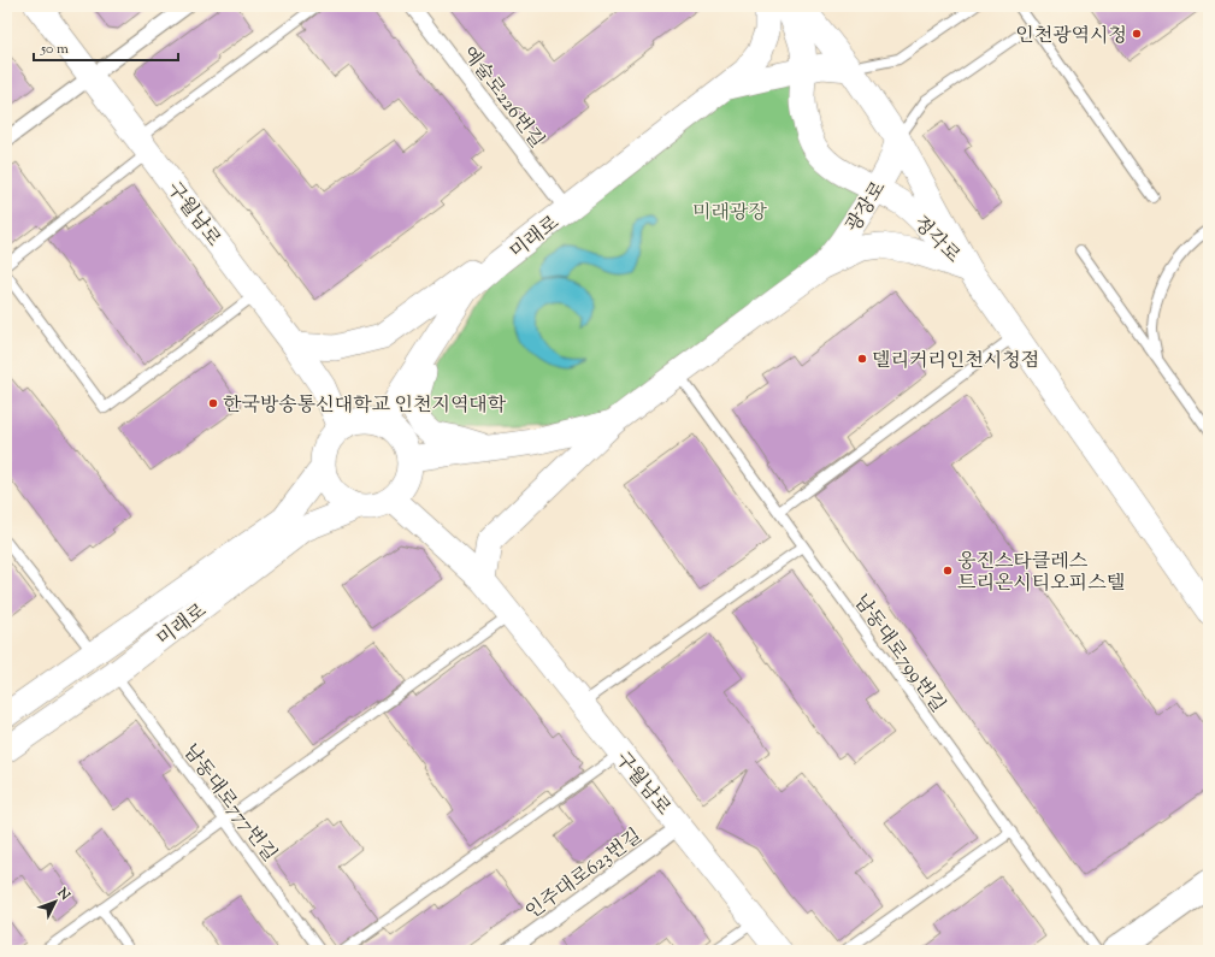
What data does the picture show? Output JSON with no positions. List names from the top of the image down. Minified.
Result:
{"streets":{"street":["예술로226번길","광장로","구월남로","미래로","정각로","인주대로623번길"],"lane":["남동대로799번길","남동대로777번길"]},"crossings":[["예술로226번길","미래로"],["광장로","정각로"],["구월남로","미래로"],["구월남로","인주대로623번길"],["미래로","남동대로777번길"]],"parks":["미래광장"],"places":["인천광역시청","델리커리인천시청점","한국방송통신대학교 인천지역대학","웅진스타클레스 트리온시티오피스텔"],"scale_bar":"50 m","north":"top right"}
